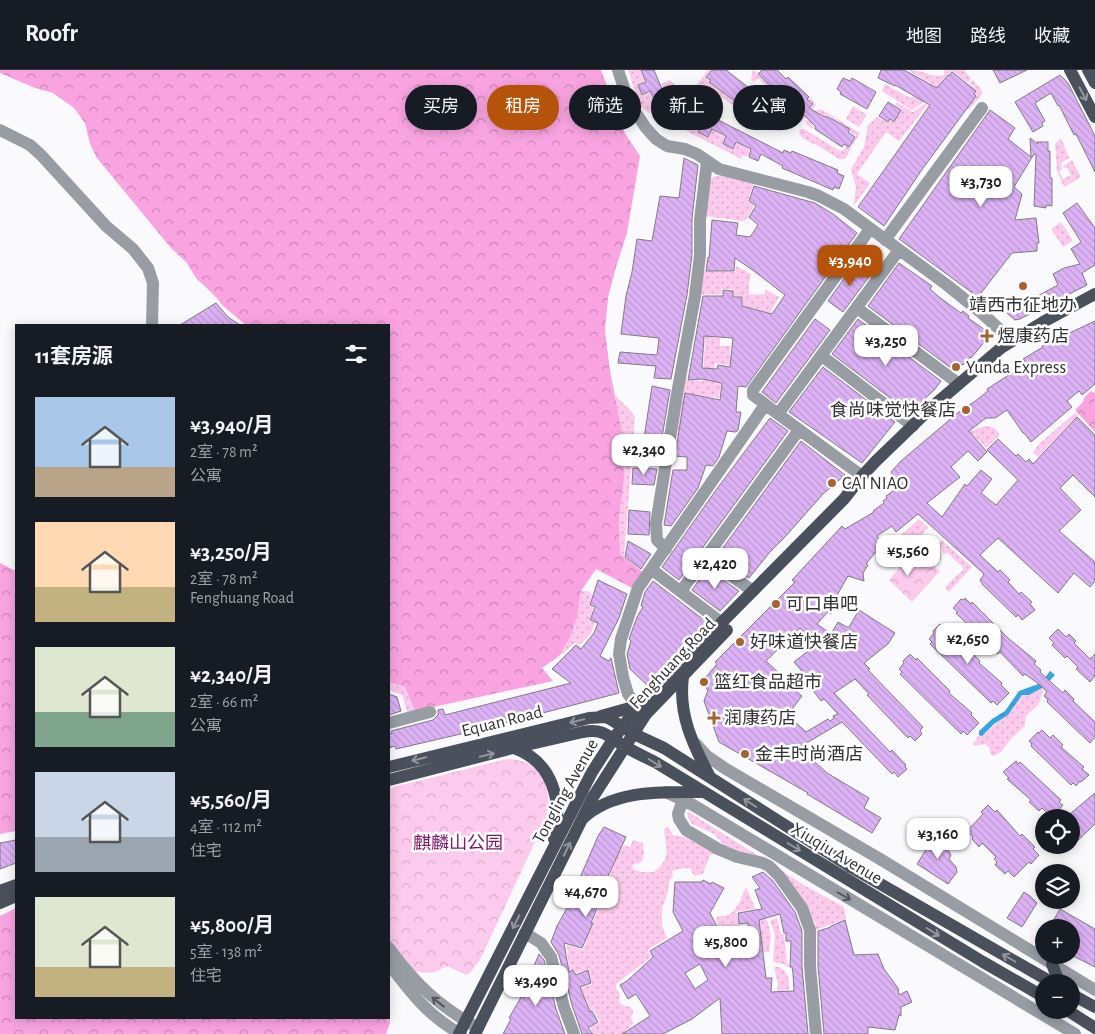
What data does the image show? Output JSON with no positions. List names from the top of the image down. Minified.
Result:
{"streets":{"main road":["Fenghuang Road","Equan Road","Tongling Avenue","Xiuqiu Avenue"]},"crossings":[["Fenghuang Road","Equan Road"],["Fenghuang Road","Tongling Avenue"],["Fenghuang Road","Xiuqiu Avenue"],["Equan Road","Tongling Avenue"],["Equan Road","Xiuqiu Avenue"],["Tongling Avenue","Xiuqiu Avenue"]],"parks":["麒麟山公园"],"places":{"other":["靖西市征地办","Yunda Express","食尚味觉快餐店","CAI NIAO","可口串吧","好味道快餐店","篮红食品超市","金丰时尚酒店"],"health":["煜康药店","润康药店"]},"page":{"header":"Roofr","nav":["地图","路线","收藏"],"chip":["买房","租房","筛选","新上","公寓"],"price":["¥3,730","¥3,940","¥3,250","¥2,340","¥5,560","¥2,420","¥2,650","¥3,160","¥4,670","¥5,800","¥3,490"],"heading":"11套房源","list":[{"name":"¥3,940/月","note":"2室 · 78 m² · 公寓"},{"name":"¥3,250/月","note":"2室 · 78 m² · Fenghuang Road"},{"name":"¥2,340/月","note":"2室 · 66 m² · 公寓"},{"name":"¥5,560/月","note":"4室 · 112 m² · 住宅"},{"name":"¥5,800/月","note":"5室 · 138 m² · 住宅"}],"map_buttons":["+","−"]}}
